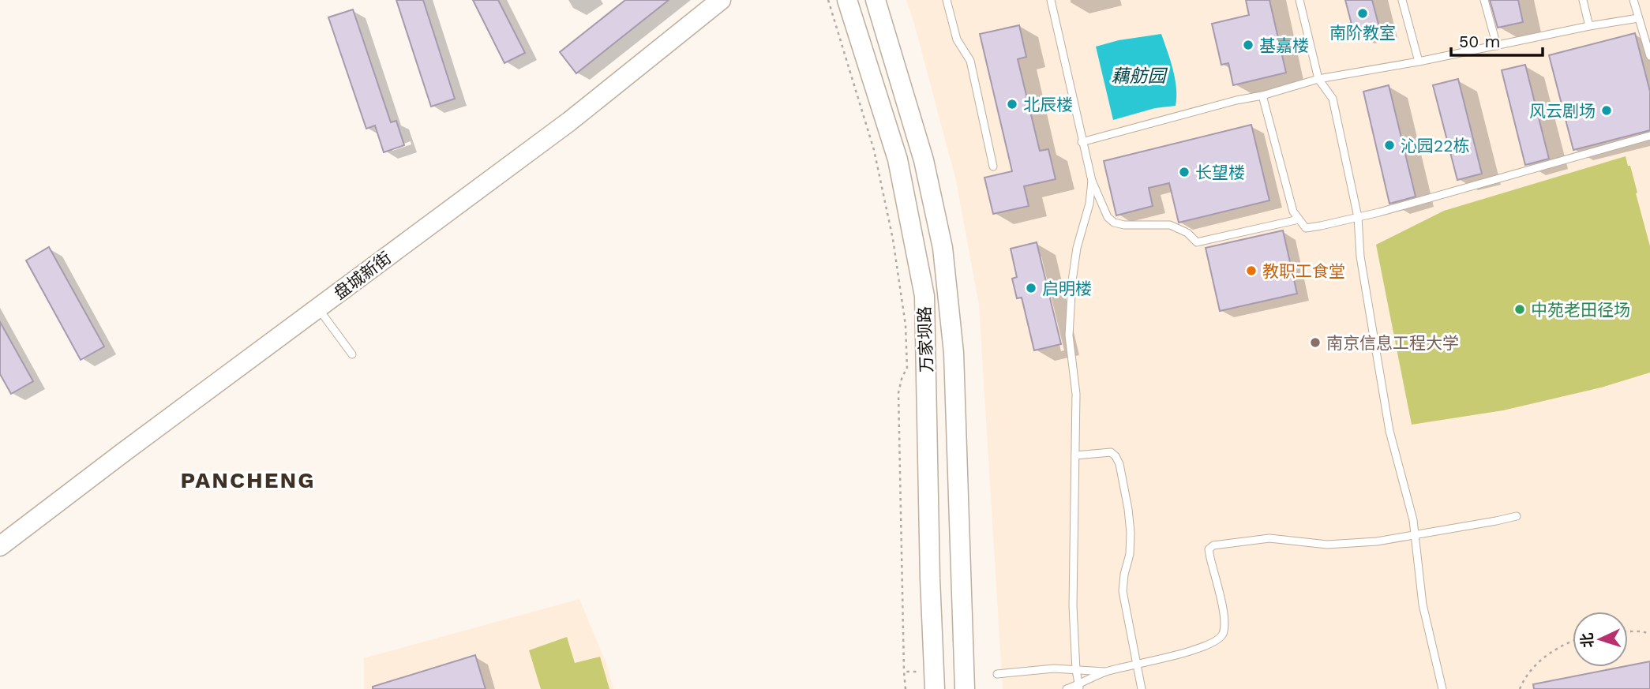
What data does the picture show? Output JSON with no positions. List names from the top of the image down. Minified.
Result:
{"streets":{"main road":["盘城新街","万家坝路"]},"districts":["PANCHENG"],"water":["藕舫园"],"places":["南阶教室","基嘉楼","北辰楼","风云剧场","沁园22栋","长望楼","教职工食堂","启明楼","中苑老田径场","南京信息工程大学"],"scale_bar":"50 m","north":"left"}
